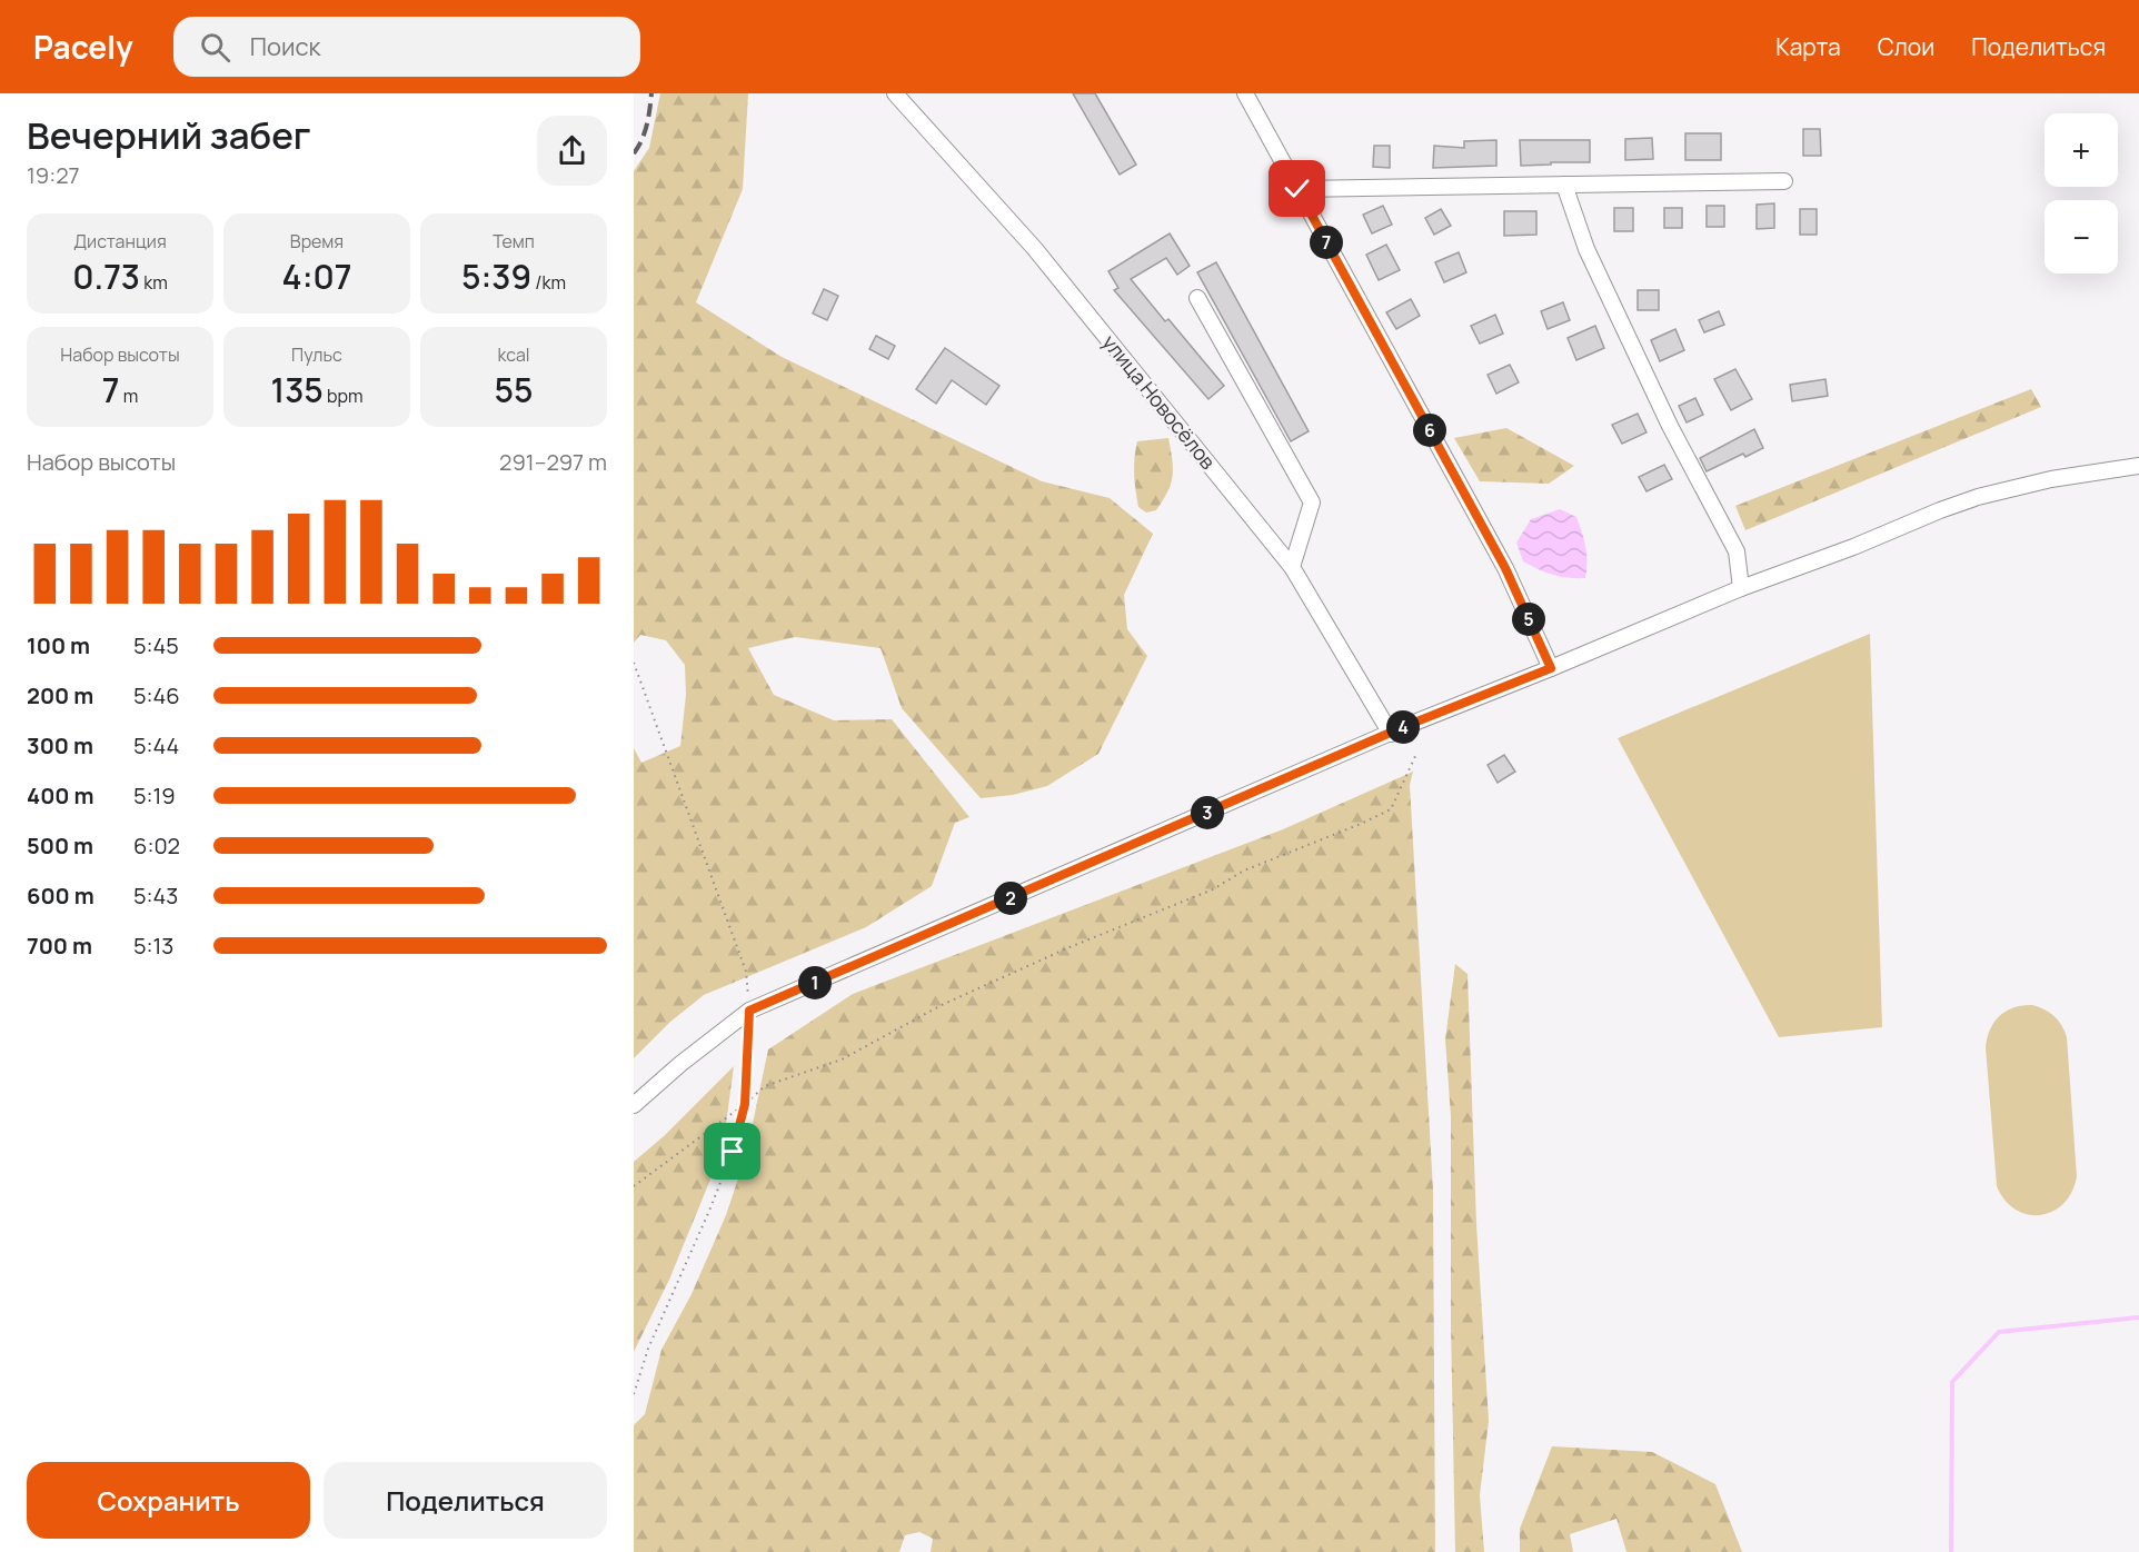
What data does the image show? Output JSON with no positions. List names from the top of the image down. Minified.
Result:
{"streets":{"street":["улица Новосёлов"]},"page":{"header":"Pacely","search":"Поиск","nav":["Карта","Слои","Поделиться"],"heading":["Вечерний забег","19:27"],"map_buttons":["+","−"],"stats":[["Дистанция","0.73 km"],["Время","4:07"],["Темп","5:39 /km"],["Набор высоты","7 m"],["Пульс","135 bpm"],["kcal","55"]],"pins":["7","6","5","4","3","2","1"],"chart":["Набор высоты","291–297 m"],"list":[{"name":"100 m","note":"5:45"},{"name":"200 m","note":"5:46"},{"name":"300 m","note":"5:44"},{"name":"400 m","note":"5:19"},{"name":"500 m","note":"6:02"},{"name":"600 m","note":"5:43"},{"name":"700 m","note":"5:13"}],"buttons":["Сохранить","Поделиться"]}}
